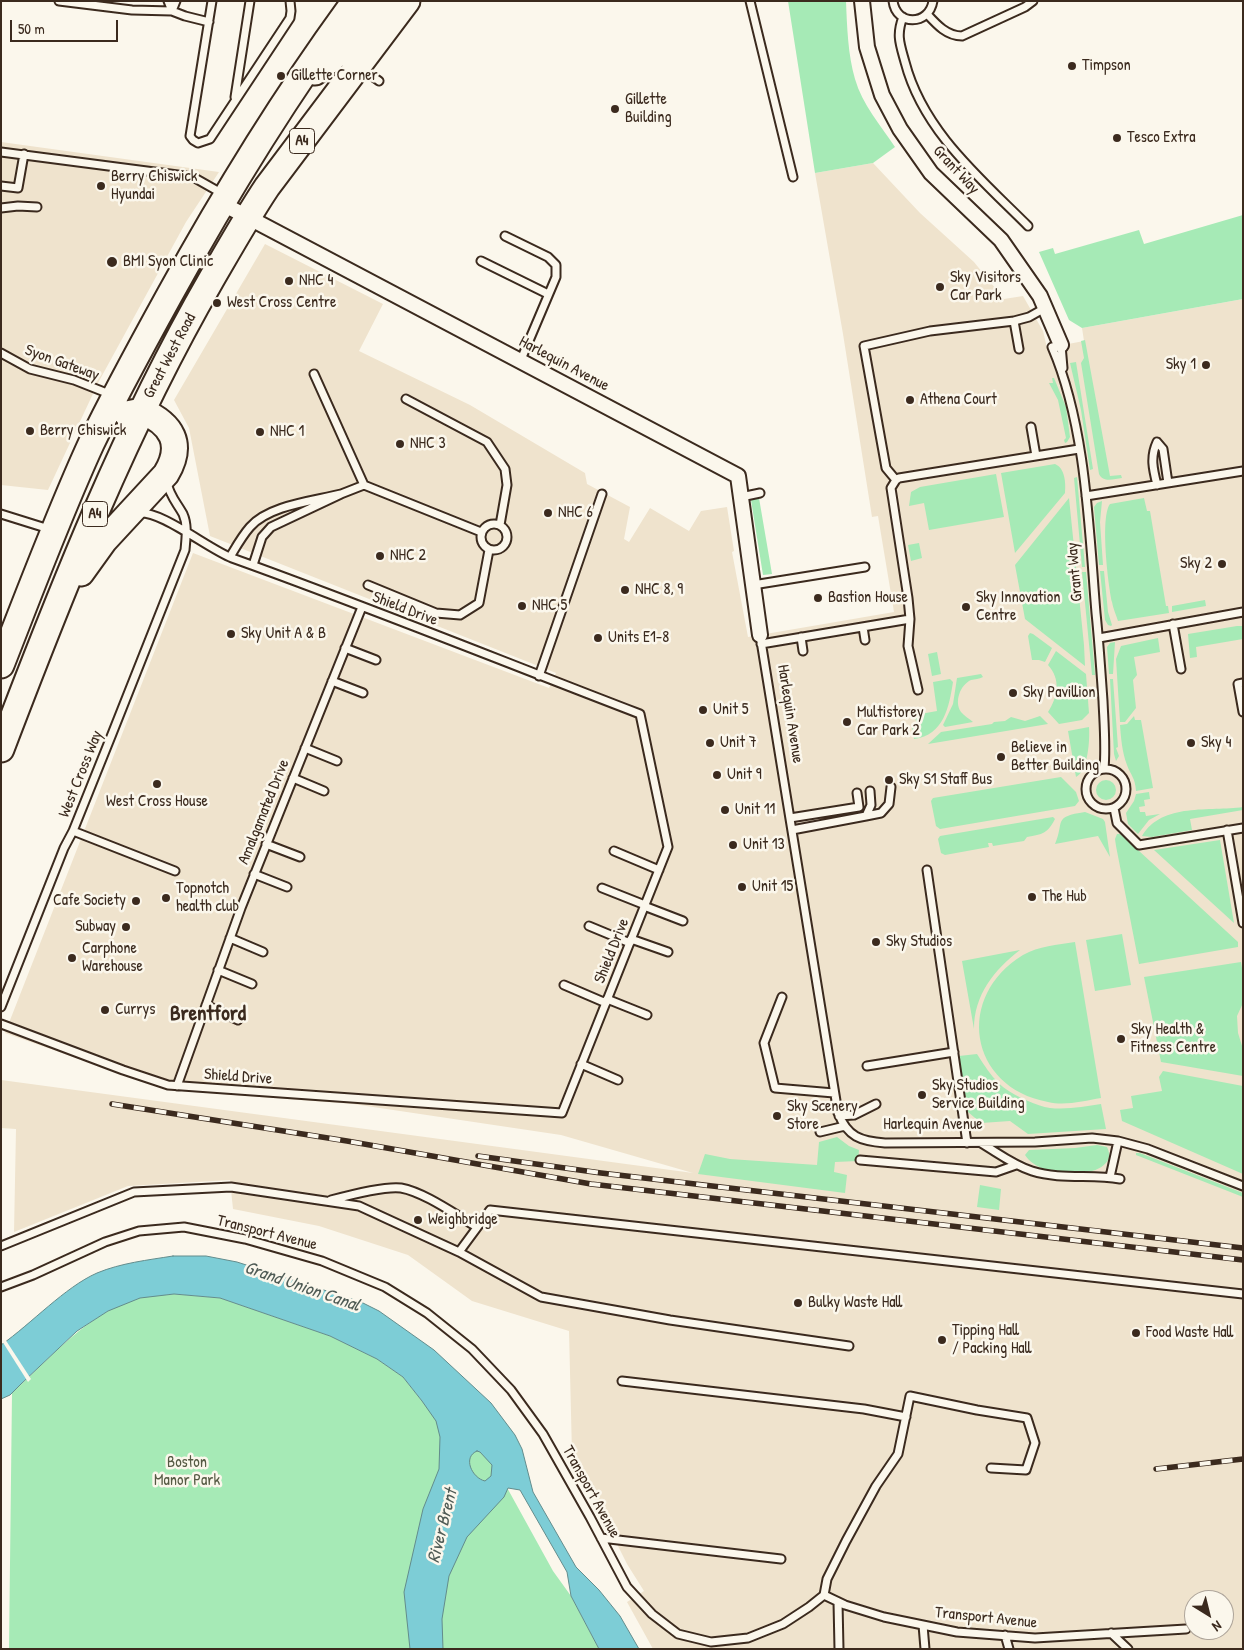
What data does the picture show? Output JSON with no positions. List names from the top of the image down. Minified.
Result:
{"streets":{"highway":["A4","Great West Road"],"street":["Grant Way","Harlequin Avenue"],"lane":["Syon Gateway","Shield Drive","West Cross Way","Amalgamated Drive","Transport Avenue"]},"crossings":[["A4","Great West Road"],["Great West Road","Syon Gateway"],["Great West Road","Harlequin Avenue"],["Shield Drive","West Cross Way"],["Shield Drive","Amalgamated Drive"]],"districts":["Brentford"],"water":["Grand Union Canal","River Brent"],"parks":["Boston Manor Park"],"places":["Timpson","Gillette Corner","Gillette Building","Tesco Extra","Berry Chiswick Hyundai","BMI Syon Clinic","NHC 4","Sky Visitors Car Park","West Cross Centre","Sky 1","Athena Court","Berry Chiswick","NHC 1","NHC 3","NHC 6","NHC 2","Sky 2","NHC 8, 9","Bastion House","NHC 5","Sky Innovation Centre","Sky Unit A & B","Units E1-8","Sky Pavillion","Unit 5","Multistorey Car Park 2","Unit 7","Sky 4","Believe in Better Building","Unit 9","Sky S1 Staff Bus","West Cross House","Unit 11","Unit 13","Unit 15","The Hub","Topnotch health club","Cafe Society","Subway","Sky Studios","Carphone Warehouse","Currys","Sky Health & Fitness Centre","Sky Studios Service Building","Sky Scenery Store","Weighbridge","Bulky Waste Hall","Food Waste Hall","Tipping Hall / Packing Hall"],"scale_bar":"50 m","north":"bottom right"}
